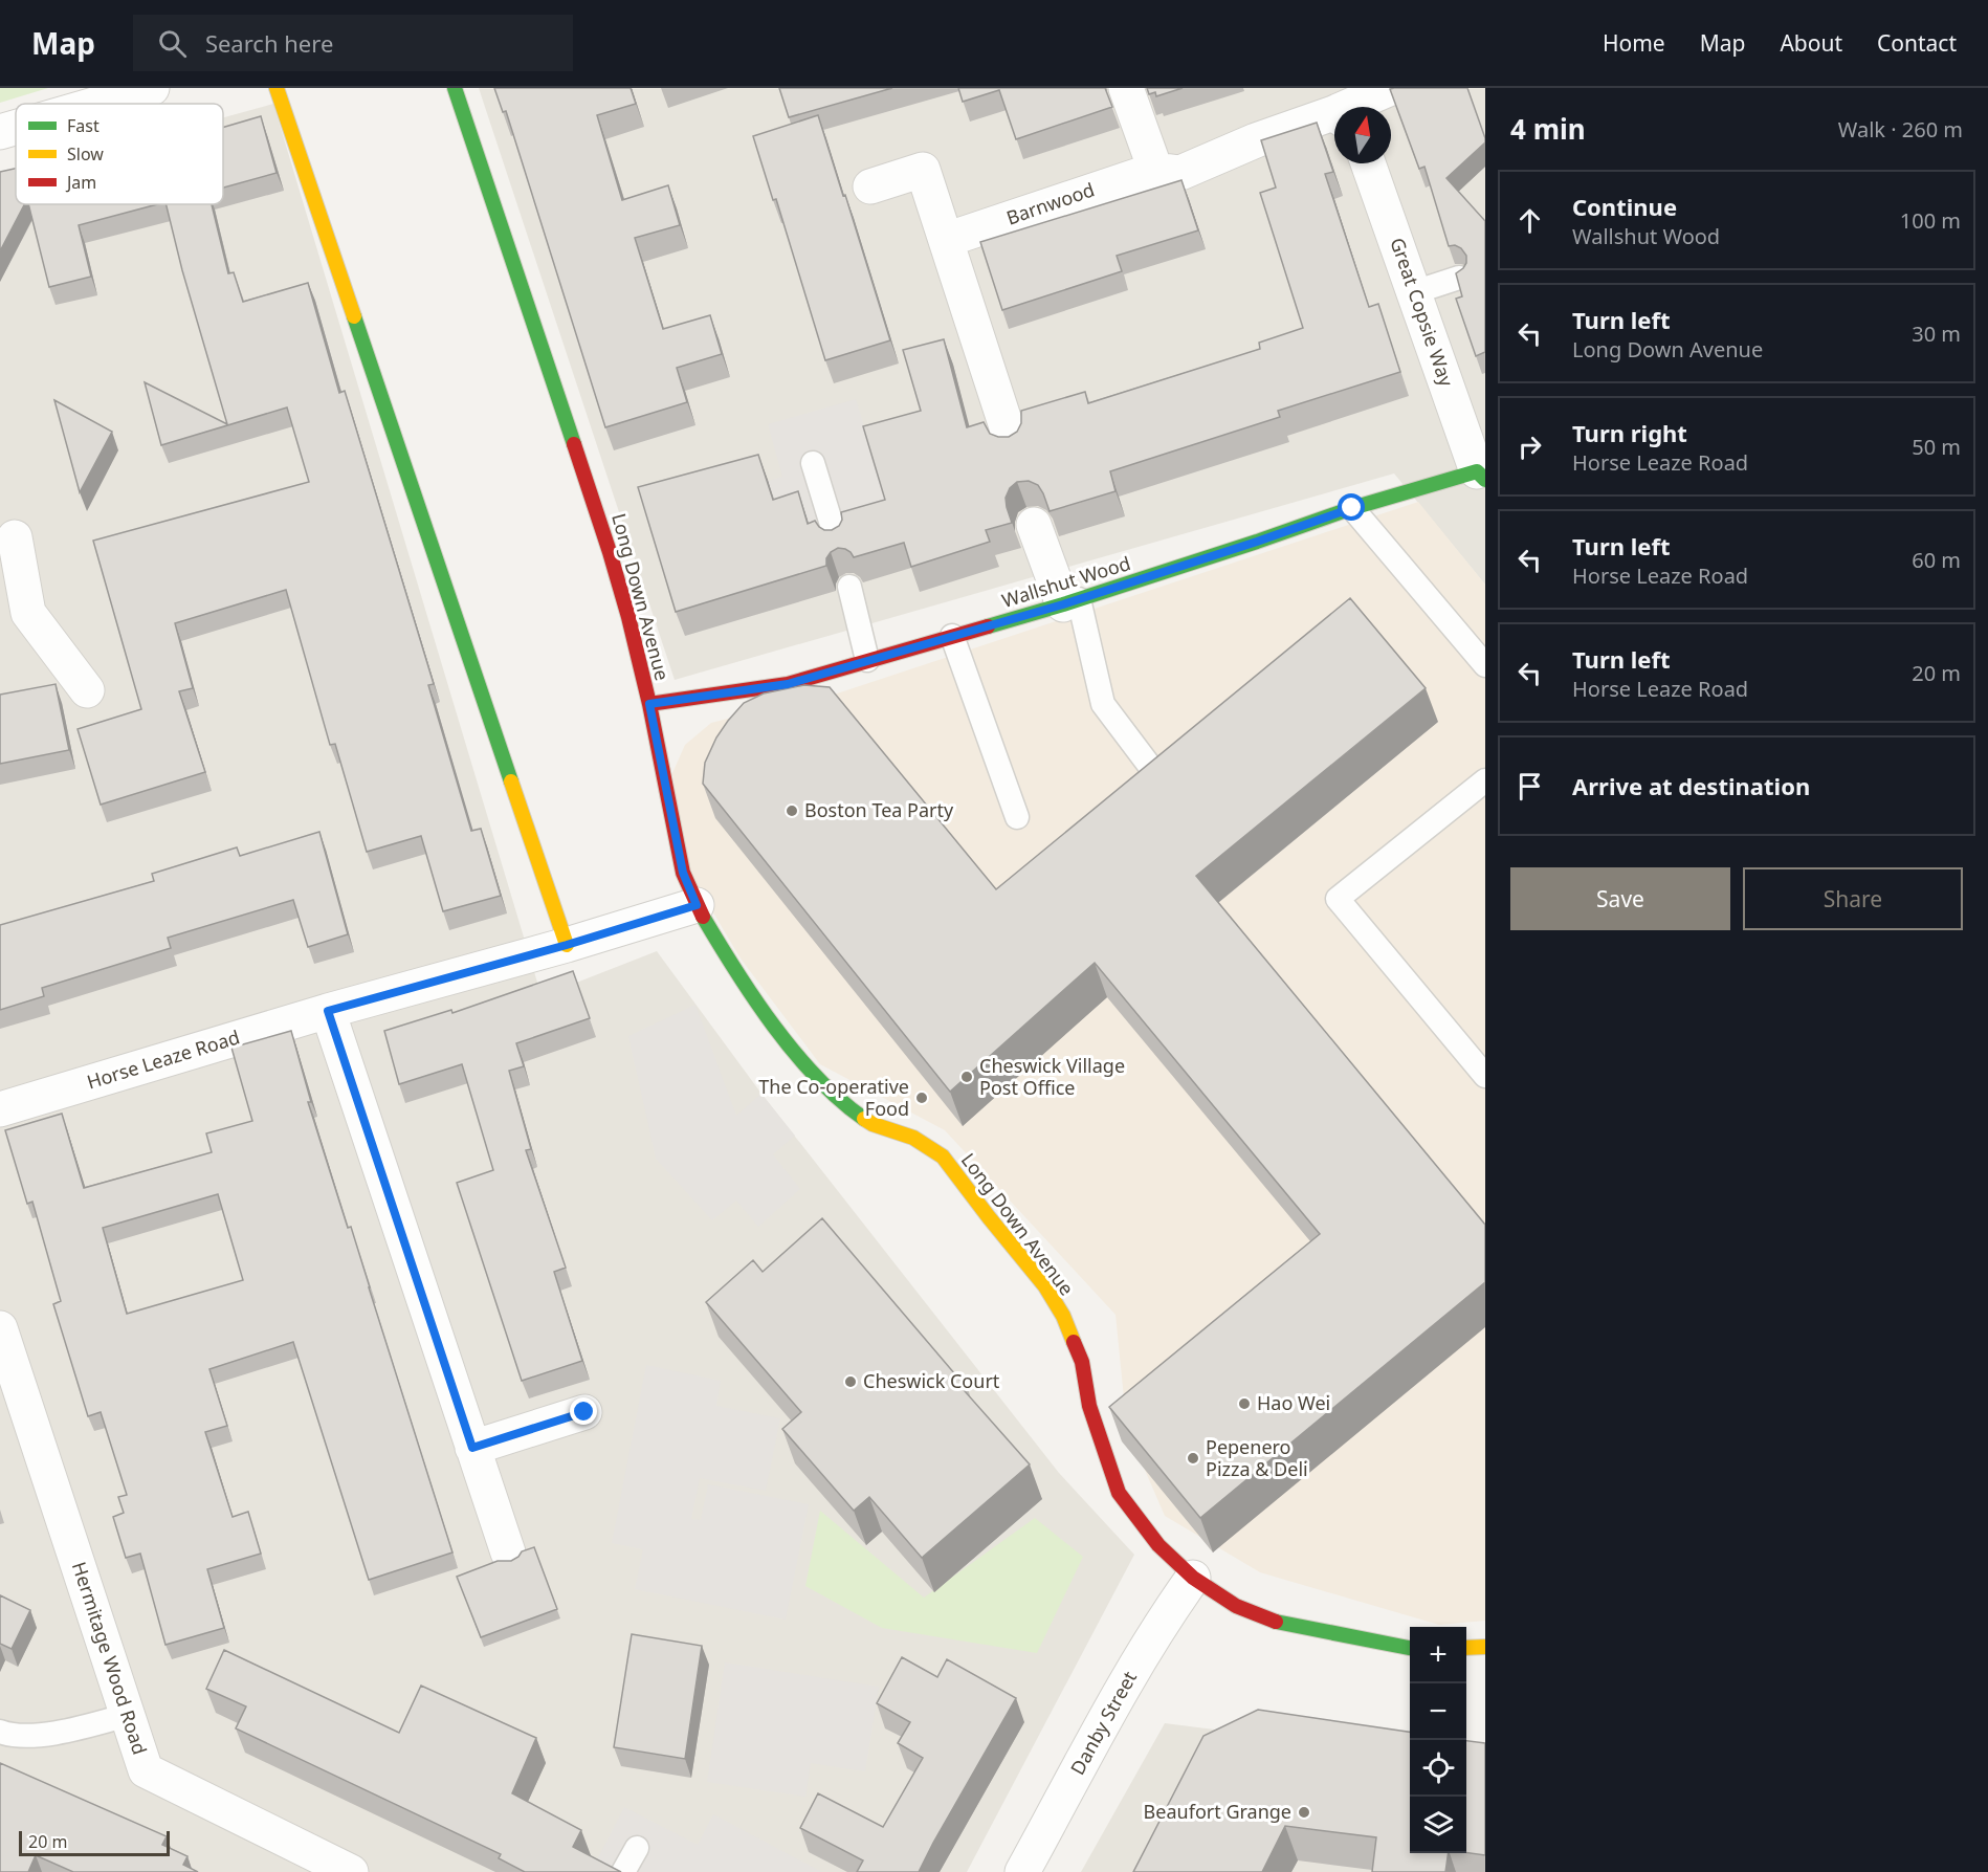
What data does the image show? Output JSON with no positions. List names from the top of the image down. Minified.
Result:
{"streets":{"street":["Barnwood","Great Copsie Way","Wallshut Wood","Long Down Avenue","Horse Leaze Road","Hermitage Wood Road","Danby Street"]},"crossings":[["Great Copsie Way","Wallshut Wood"],["Wallshut Wood","Long Down Avenue"],["Long Down Avenue","Horse Leaze Road"],["Long Down Avenue","Danby Street"]],"places":["Boston Tea Party","Cheswick Village Post Office","The Co-operative Food","Cheswick Court","Hao Wei","Pepenero Pizza & Deli","Beaufort Grange"],"legend":["Fast","Slow","Jam"],"scale_bar":"20 m","north":"top","page":{"header":"Map","search":"Search here","nav":["Home","Map","About","Contact"],"heading":["4 min","Walk · 260 m"],"list":[["Continue","Wallshut Wood","100 m"],["Turn left","Long Down Avenue","30 m"],["Turn right","Horse Leaze Road","50 m"],["Turn left","Horse Leaze Road","60 m"],["Turn left","Horse Leaze Road","20 m"],"Arrive at destination"],"buttons":["Save","Share"],"map_buttons":["+","−"],"scale":"20 m"}}
